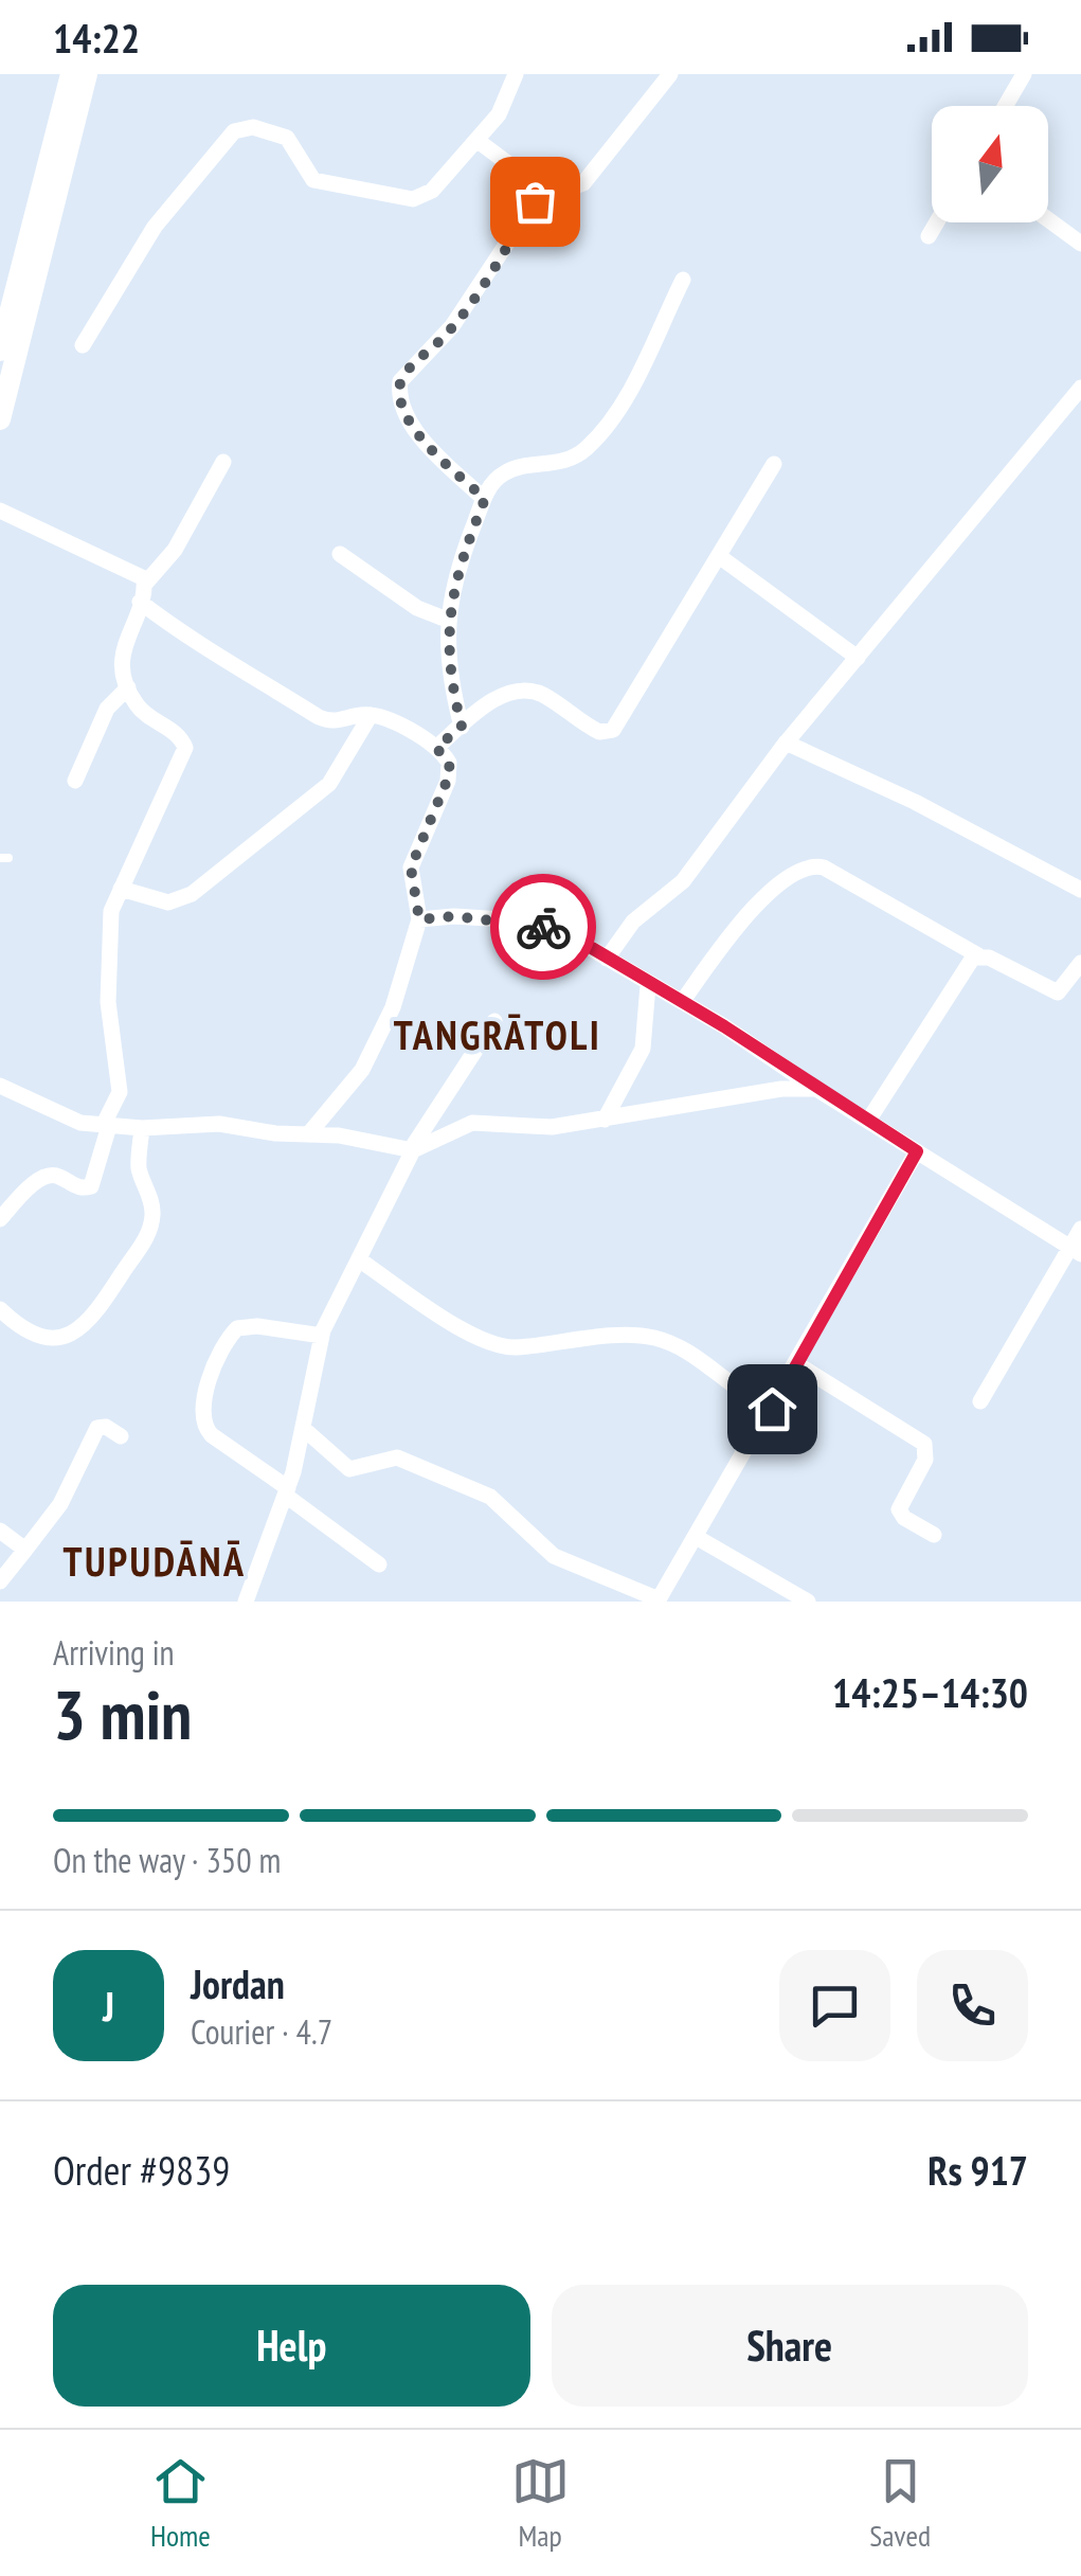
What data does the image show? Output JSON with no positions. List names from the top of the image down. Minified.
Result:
{"districts":["TANGRĀTOLI","TUPUDĀNĀ"],"north":"top","page":{"status":"14:22","heading":["3 min","Arriving in","14:25–14:30"],"panel":["Jordan","Courier · 4.7","Order #9839","Rs 917"],"bar":"On the way · 350 m","round":"J","buttons":["Help","Share"],"tabs":["Home","Map","Saved"]}}
